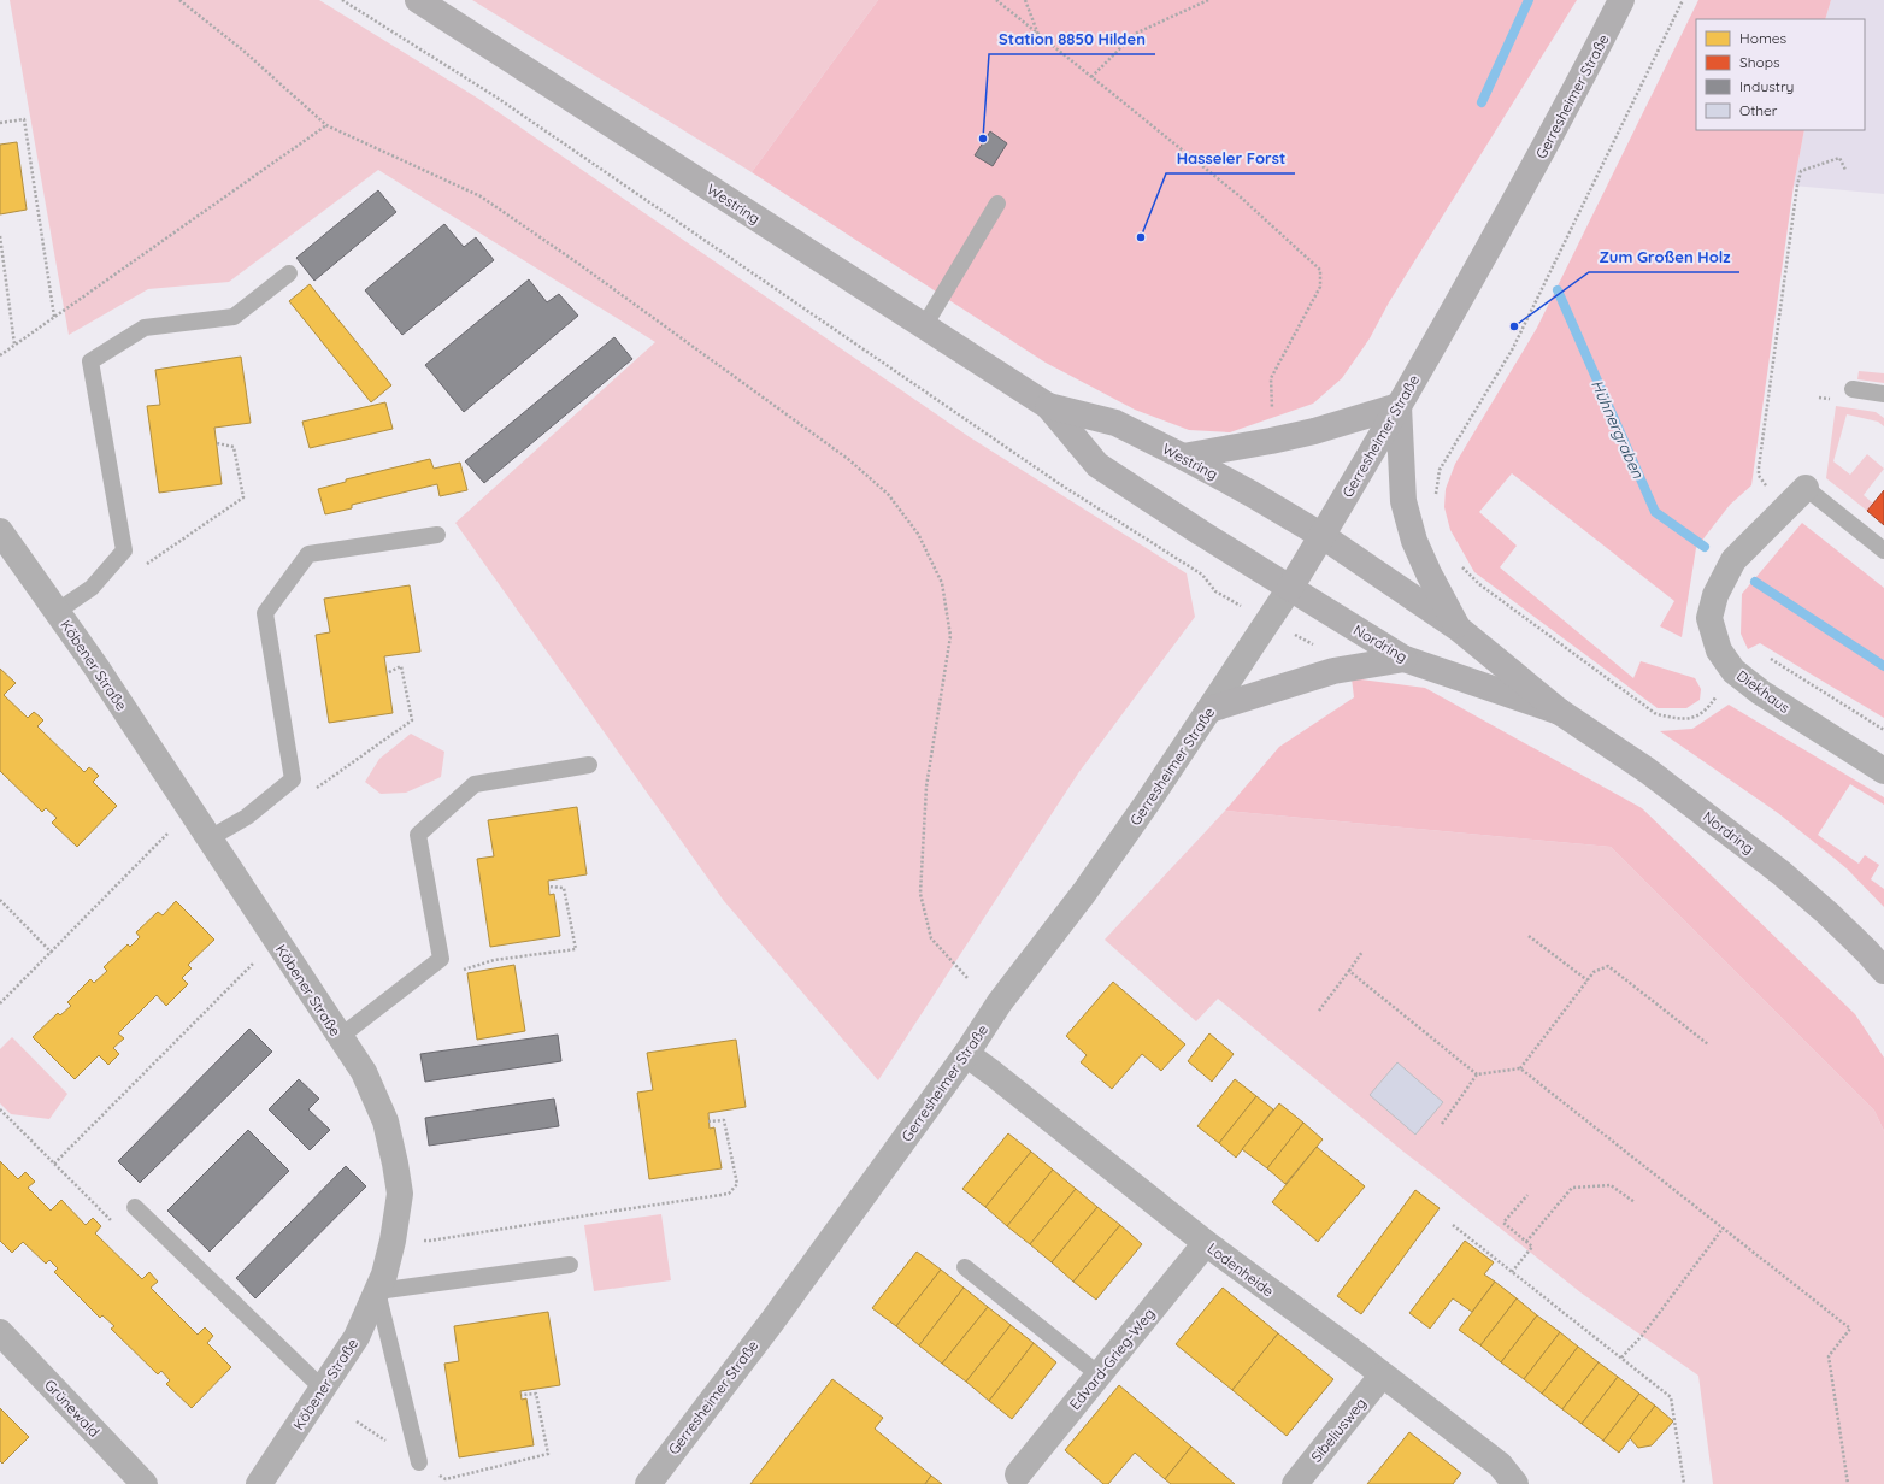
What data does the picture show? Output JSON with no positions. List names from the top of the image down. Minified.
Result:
{"streets":{"main road":["Gerresheimer Straße","Westring","Nordring"],"street":["Köbener Straße","Diekhaus","Lodenheide","Edvard-Grieg-Weg","Grünewald","Sibeliusweg"]},"crossings":[["Gerresheimer Straße","Westring"],["Gerresheimer Straße","Nordring"],["Gerresheimer Straße","Lodenheide"],["Westring","Nordring"],["Lodenheide","Edvard-Grieg-Weg"],["Lodenheide","Sibeliusweg"]],"water":["Hühnergraben"],"places":["Station 8850 Hilden","Hasseler Forst","Zum Großen Holz"],"legend":["Homes","Shops","Industry","Other"]}
